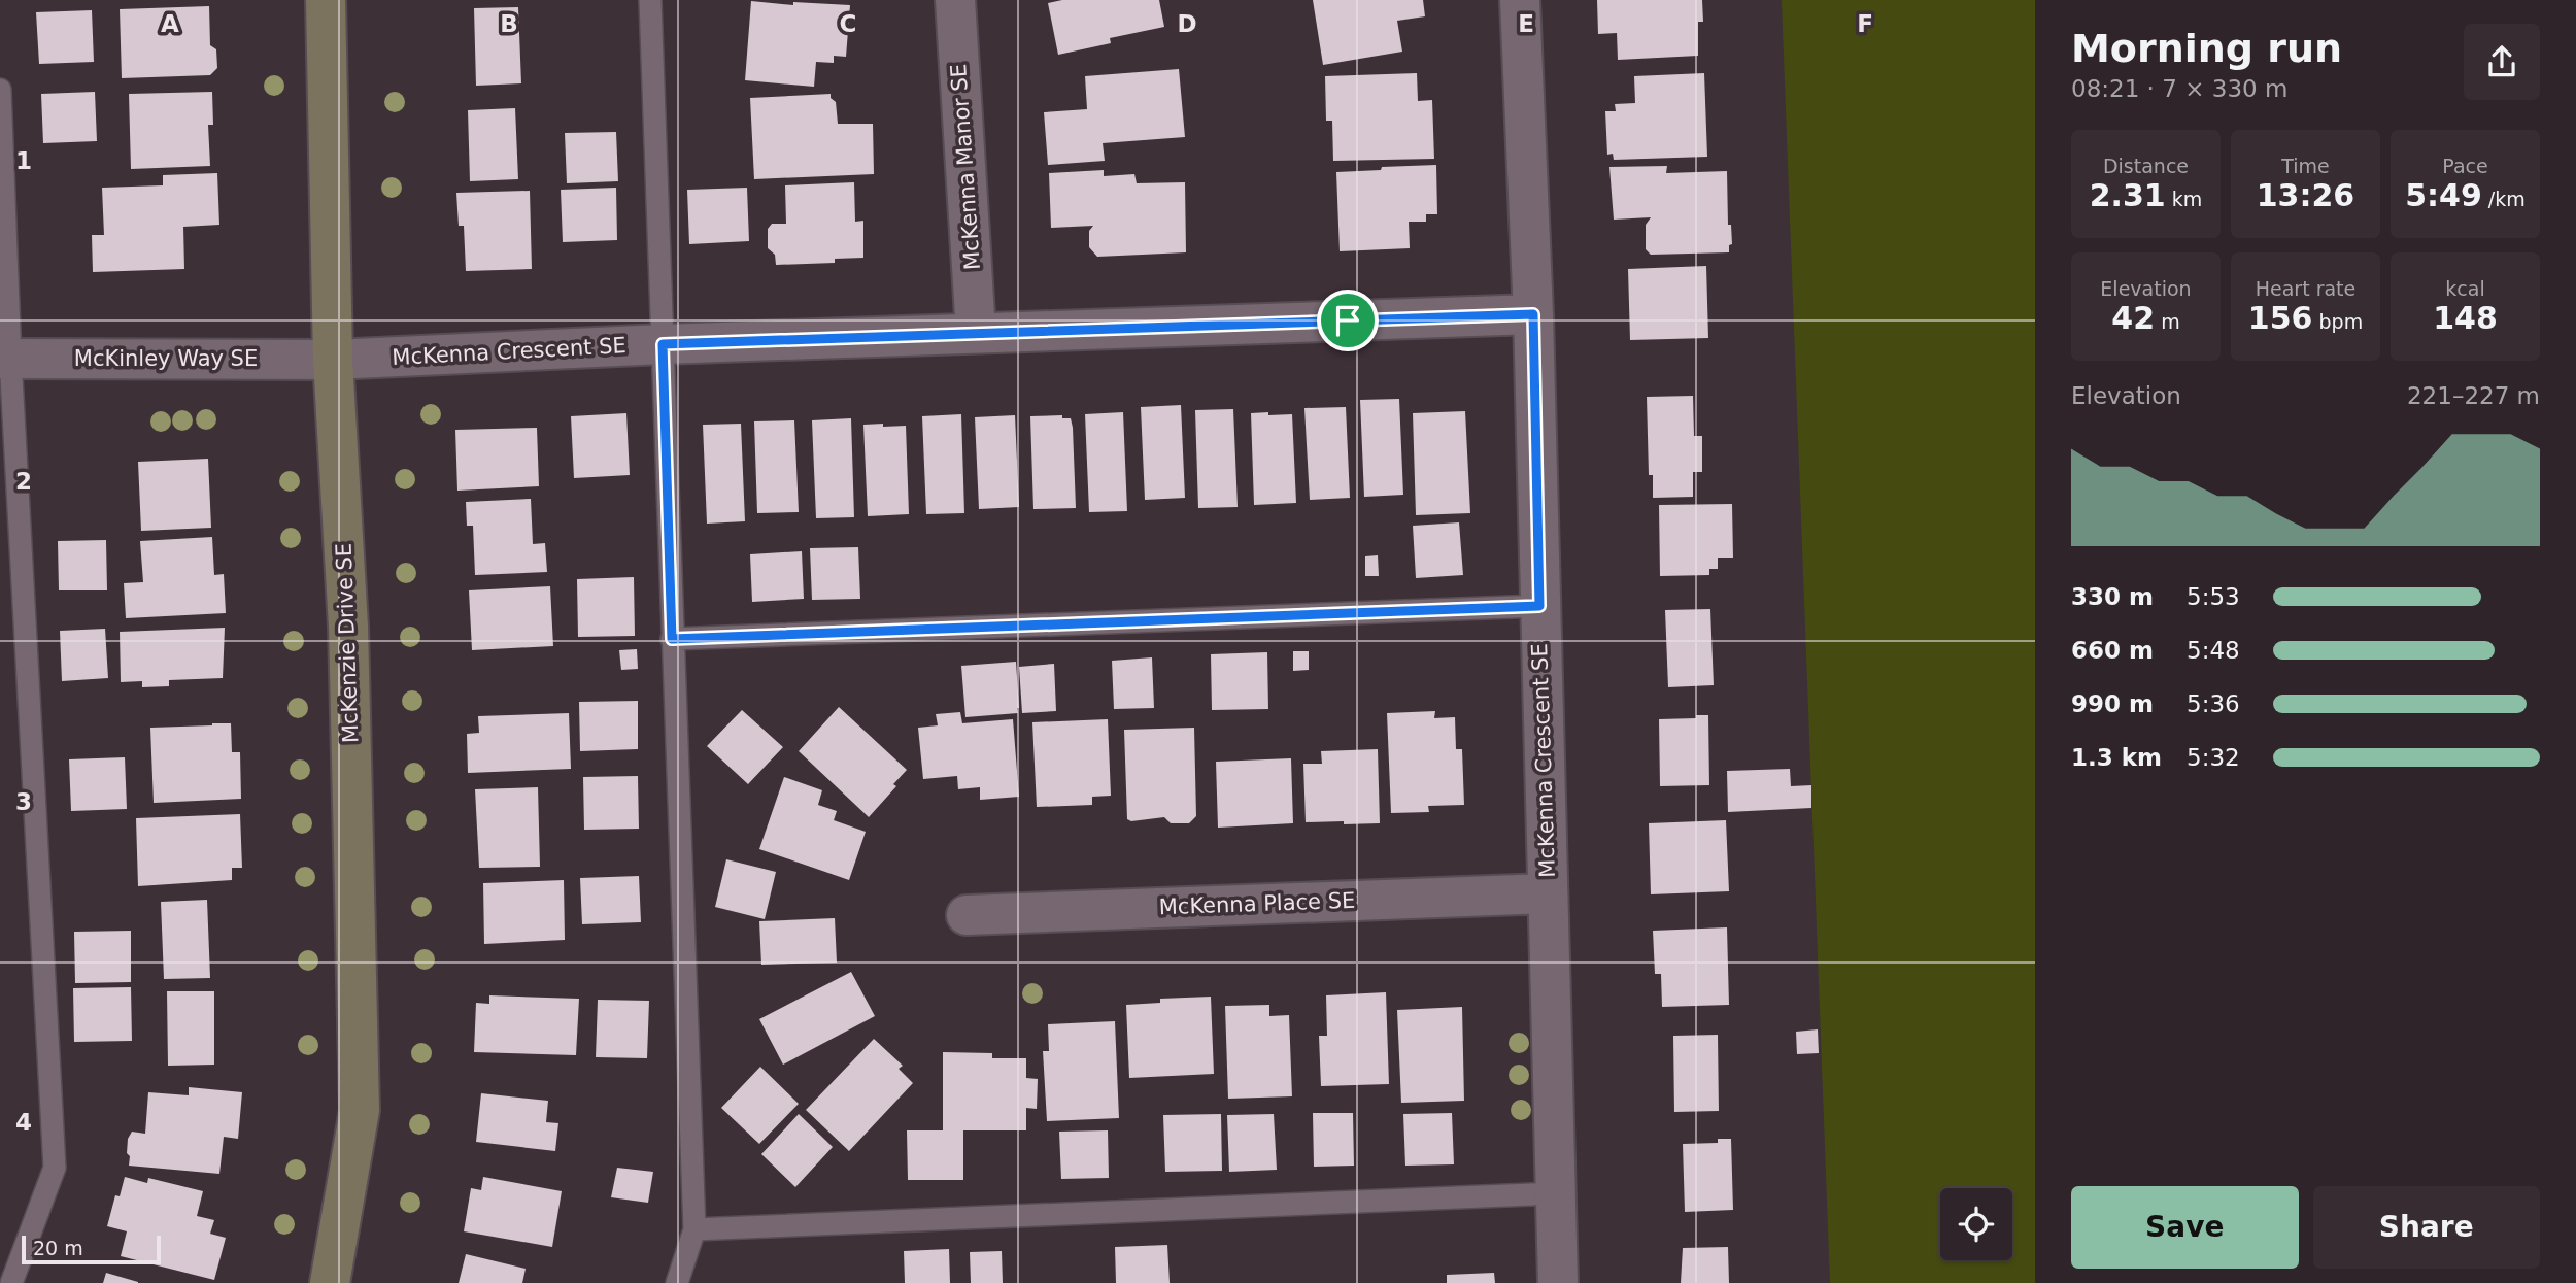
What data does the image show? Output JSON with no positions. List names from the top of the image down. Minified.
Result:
{"streets":{"street":["McKenna Manor SE","McKenna Crescent SE","McKinley Way SE","McKenzie Drive SE","McKenna Place SE"]},"crossings":[["McKenna Manor SE","McKenna Crescent SE"],["McKenna Crescent SE","McKinley Way SE"],["McKenna Crescent SE","McKenzie Drive SE"],["McKenna Crescent SE","McKenna Place SE"],["McKinley Way SE","McKenzie Drive SE"]],"scale_bar":"20 m","page":{"heading":["Morning run","08:21 · 7 × 330 m"],"stats":[["Distance","2.31 km"],["Time","13:26"],["Pace","5:49 /km"],["Elevation","42 m"],["Heart rate","156 bpm"],["kcal","148"]],"chart":["Elevation","221–227 m"],"list":[{"name":"330 m","note":"5:53"},{"name":"660 m","note":"5:48"},{"name":"990 m","note":"5:36"},{"name":"1.3 km","note":"5:32"}],"buttons":["Save","Share"],"scale":"20 m"},"grid":{"columns":["A","B","C","D","E","F"],"rows":["1","2","3","4"]}}
